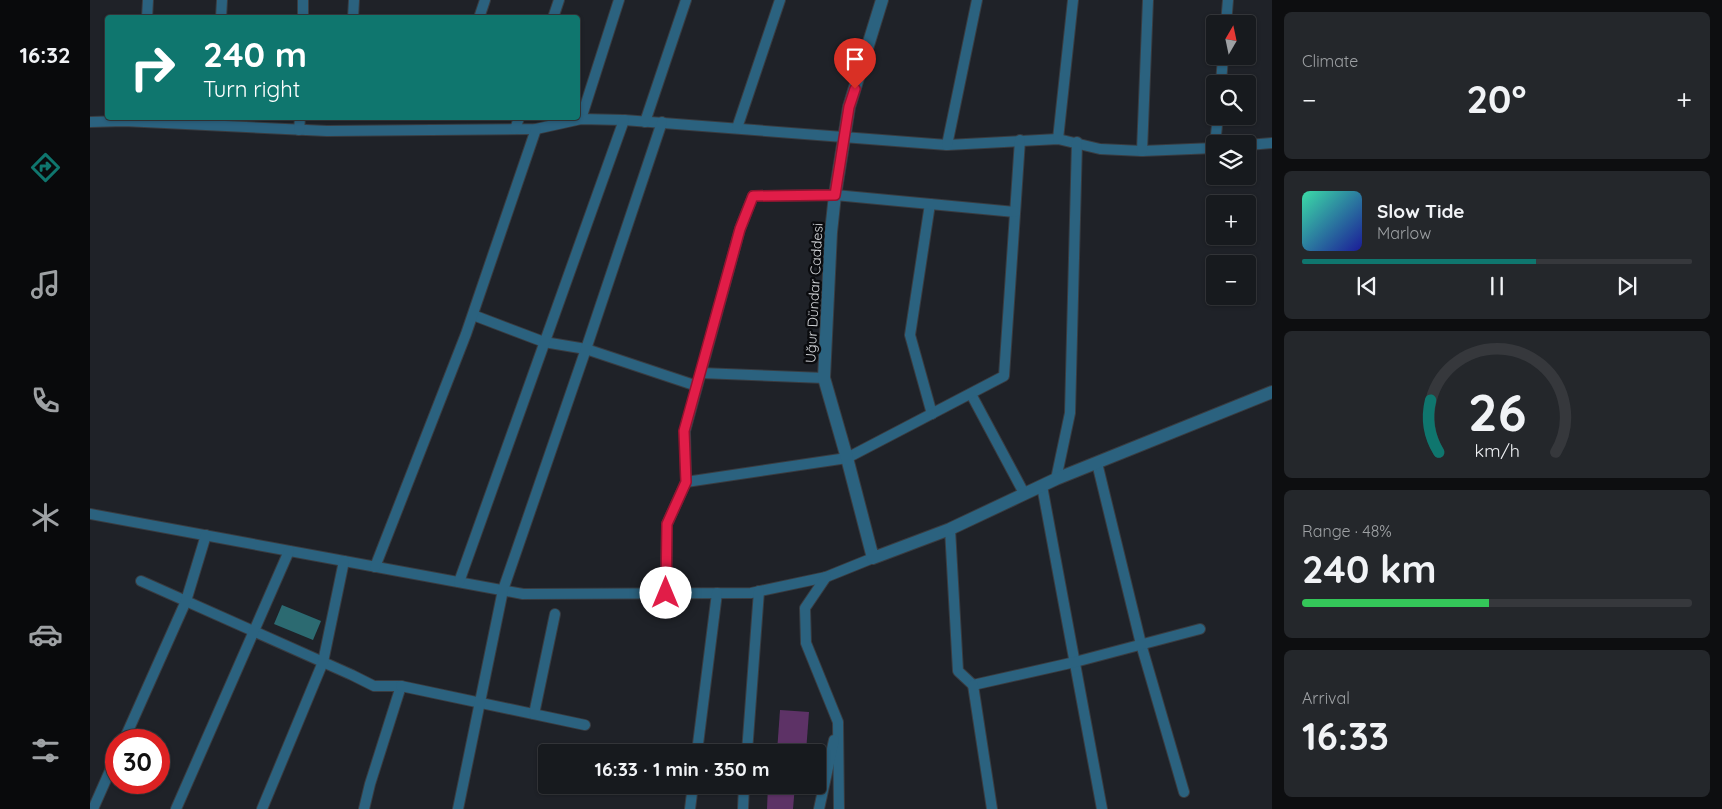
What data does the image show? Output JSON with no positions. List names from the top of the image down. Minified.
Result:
{"streets":{"street":["Uğur Dündar Caddesi"]},"north":"top","page":{"tabs":"16:32","tile":["Climate",["Range · 48%","240 km"],["Arrival","16:33"]],"map_buttons":["+","−"],"turn":["240 m","Turn right"],"heat":["−","20°","+"],"song":["Slow Tide","Marlow"],"limit":"30","trip":"16:33 · 1 min · 350 m","gauge":["26","km/h"]}}
